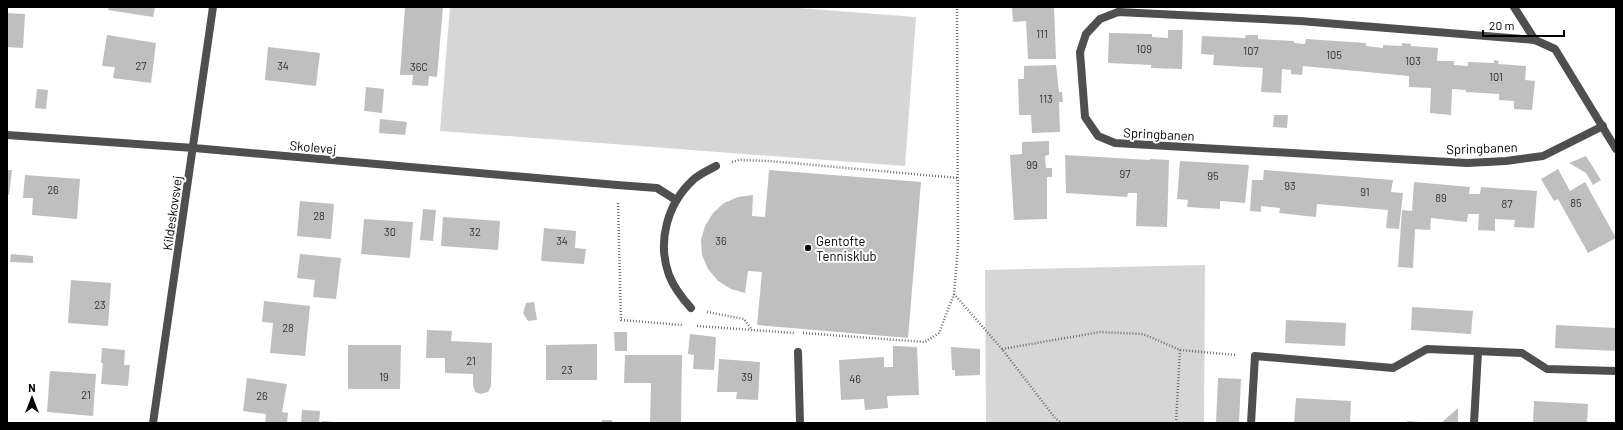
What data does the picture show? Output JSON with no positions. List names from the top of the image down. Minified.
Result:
{"streets":{"street":["Springbanen","Skolevej","Kildeskovsvej"]},"crossings":[["Skolevej","Kildeskovsvej"]],"places":["Gentofte Tennisklub"],"house_numbers":["111","109","107","105","103","27","34","36C","101","113","99","97","95","93","26","91","89","85","87","28","30","32","34","36","23","28","21","23","19","39","46","21","26"],"scale_bar":"20 m","north":"top"}
